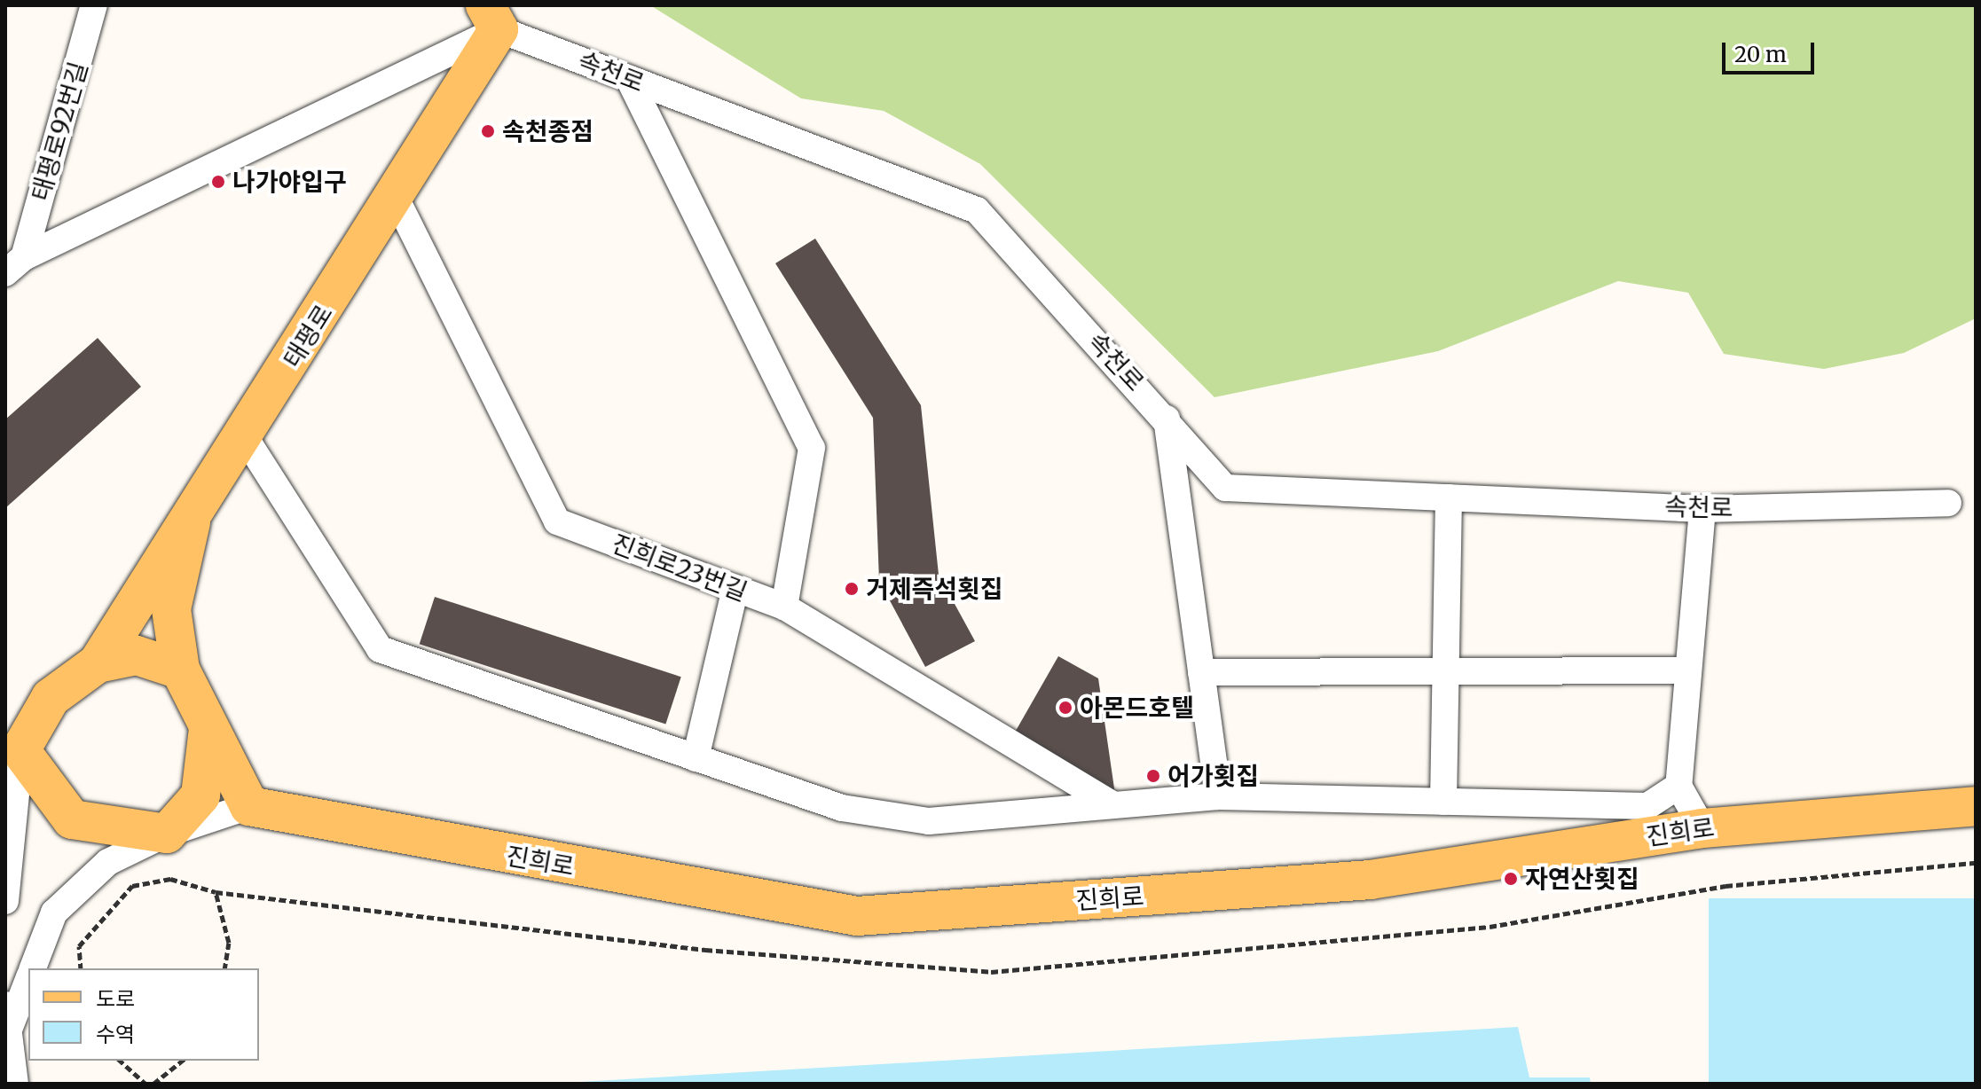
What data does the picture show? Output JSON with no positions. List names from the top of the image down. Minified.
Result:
{"streets":{"main road":["태평로","진희로"],"street":["속천로","태평로92번길","진희로23번길"]},"crossings":[["속천로","태평로"],["태평로","진희로23번길"],["태평로","진희로"],["진희로23번길","진희로"]],"places":["속천종점","나가야입구","거제즉석횟집","아몬드호텔","어가횟집","자연산횟집"],"legend":["도로","수역"],"scale_bar":"20 m"}
